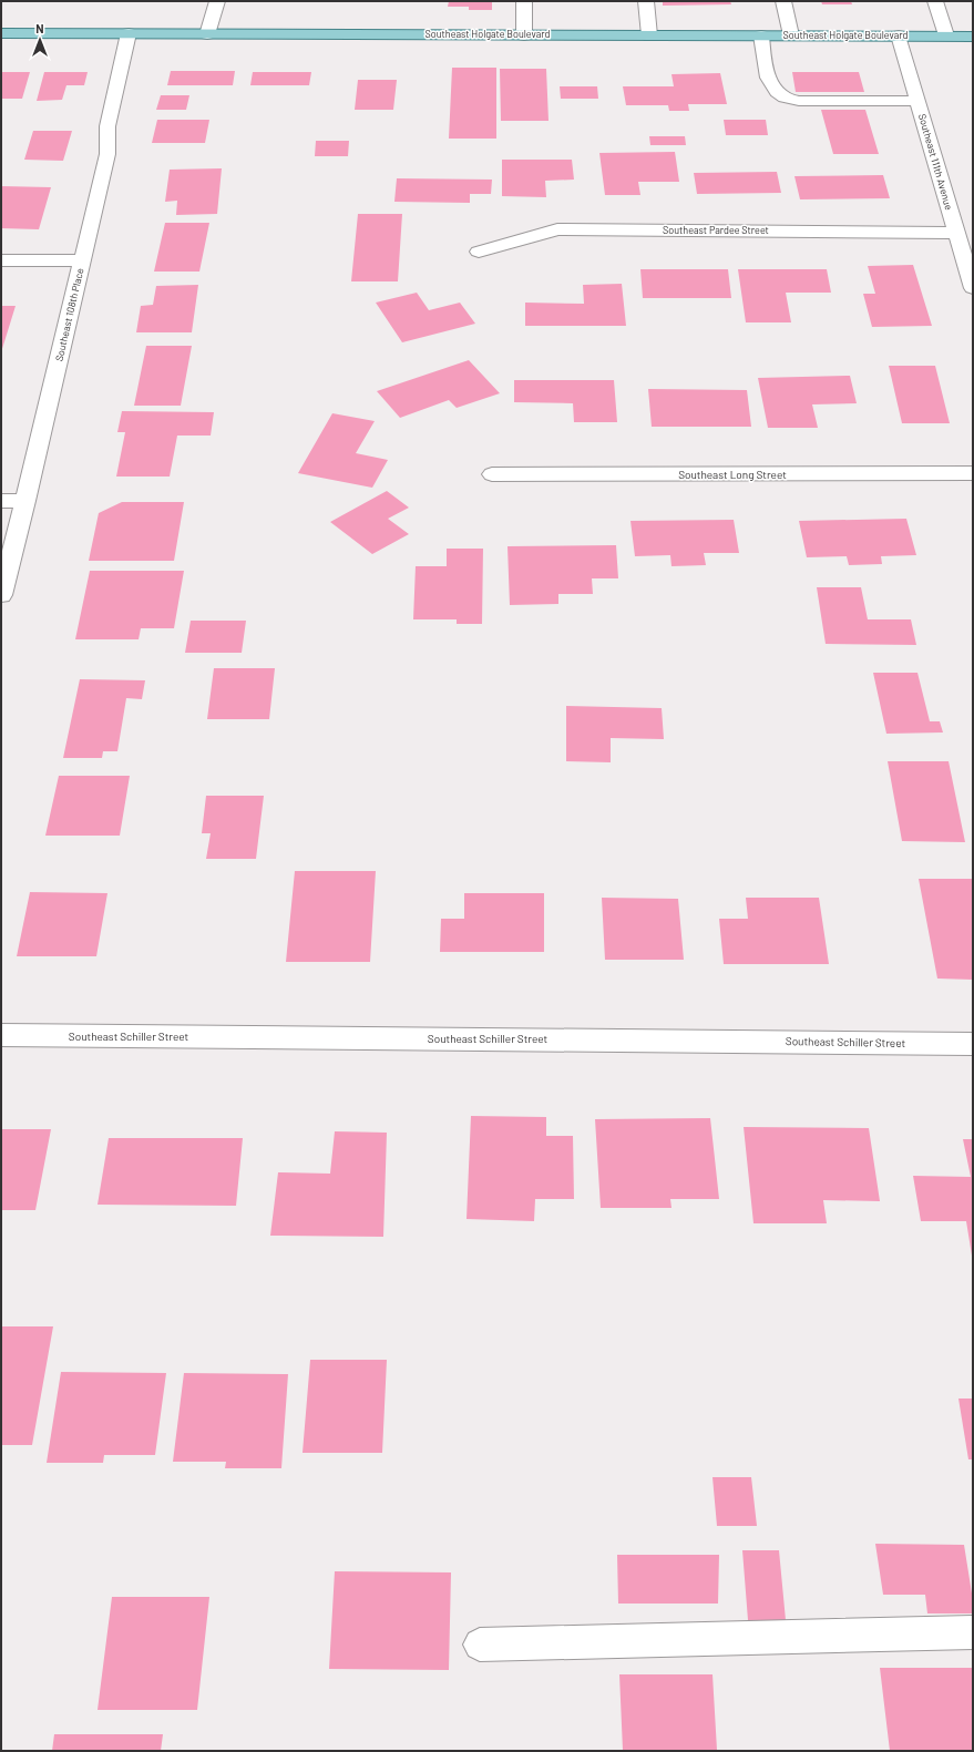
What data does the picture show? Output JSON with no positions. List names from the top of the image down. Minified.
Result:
{"streets":{"main road":["Southeast Holgate Boulevard"],"street":["Southeast 111th Avenue","Southeast Pardee Street","Southeast 108th Place","Southeast Long Street","Southeast Schiller Street"]},"crossings":[["Southeast Holgate Boulevard","Southeast 111th Avenue"],["Southeast Holgate Boulevard","Southeast 108th Place"],["Southeast 111th Avenue","Southeast Pardee Street"]],"north":"top"}
